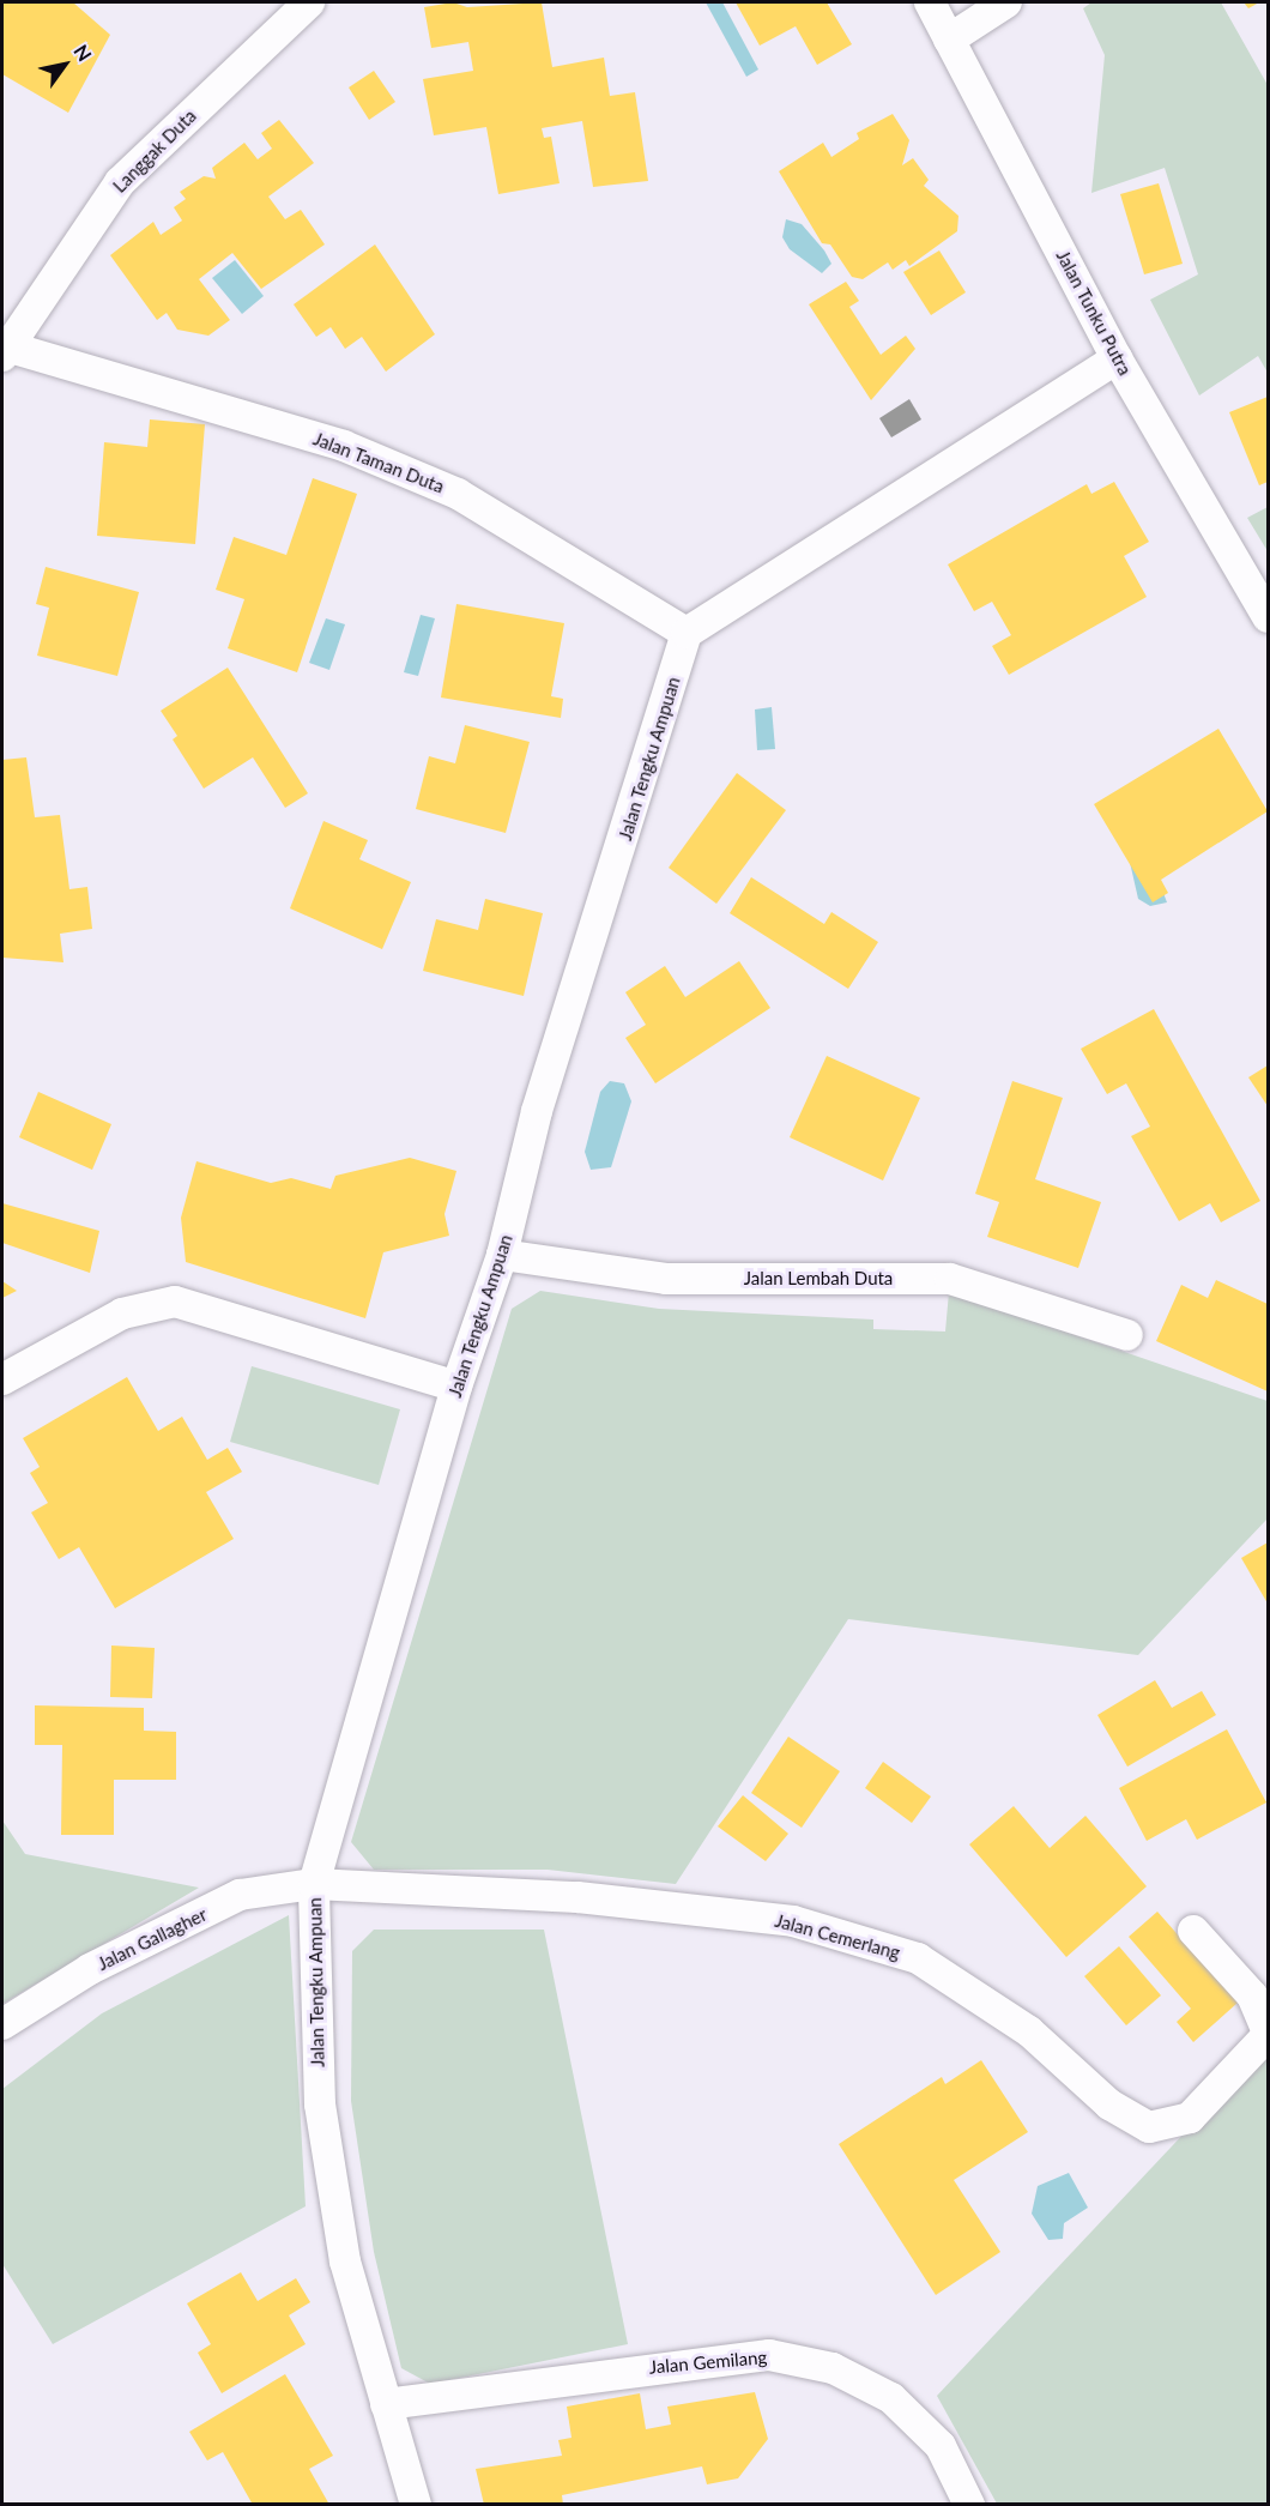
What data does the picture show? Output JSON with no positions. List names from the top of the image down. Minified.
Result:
{"streets":{"street":["Langgak Duta","Jalan Tunku Putra","Jalan Taman Duta","Jalan Tengku Ampuan","Jalan Lembah Duta","Jalan Cemerlang","Jalan Gallagher","Jalan Gemilang"]},"crossings":[["Langgak Duta","Jalan Taman Duta"],["Jalan Taman Duta","Jalan Tengku Ampuan"],["Jalan Tengku Ampuan","Jalan Lembah Duta"],["Jalan Tengku Ampuan","Jalan Cemerlang"],["Jalan Tengku Ampuan","Jalan Gallagher"],["Jalan Tengku Ampuan","Jalan Gemilang"],["Jalan Cemerlang","Jalan Gallagher"]],"north":"top right"}
